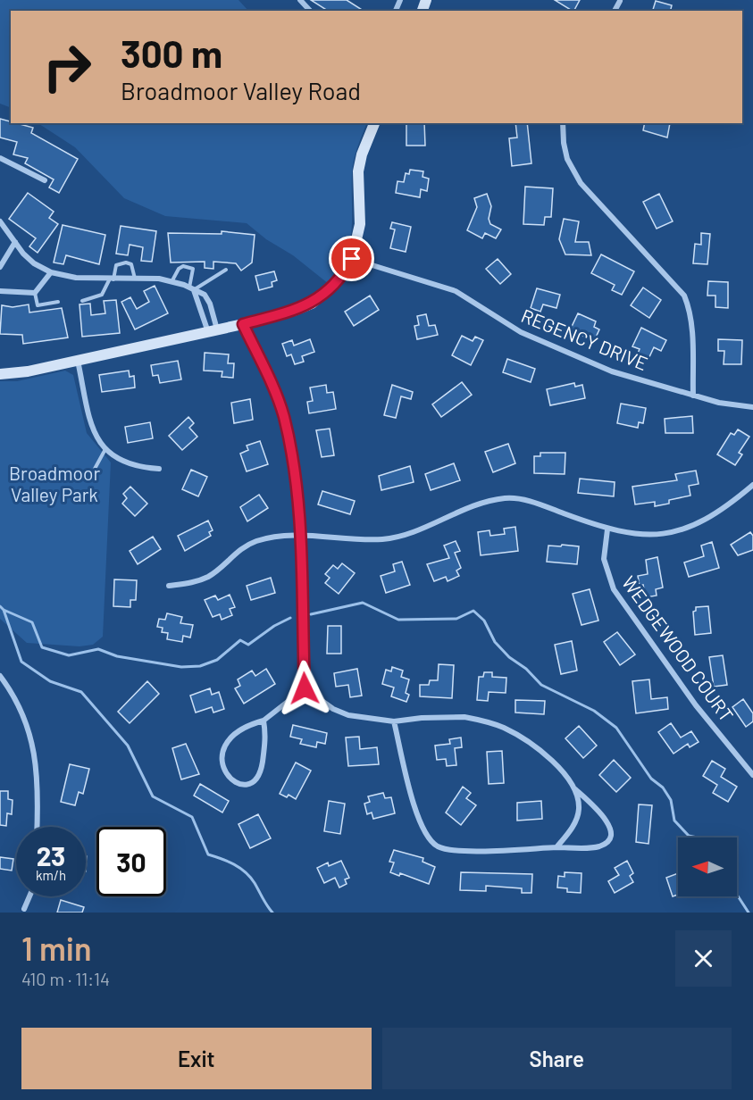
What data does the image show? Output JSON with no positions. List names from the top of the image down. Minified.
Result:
{"streets":{"street":["REGENCY DRIVE","WEDGEWOOD COURT"]},"parks":["Broadmoor Valley Park"],"north":"left","page":{"turn":["300 m","Broadmoor Valley Road"],"speed":"23 km/h","limit":"30","heading":["1 min","410 m · 11:14"],"buttons":["Exit","Share"]}}
